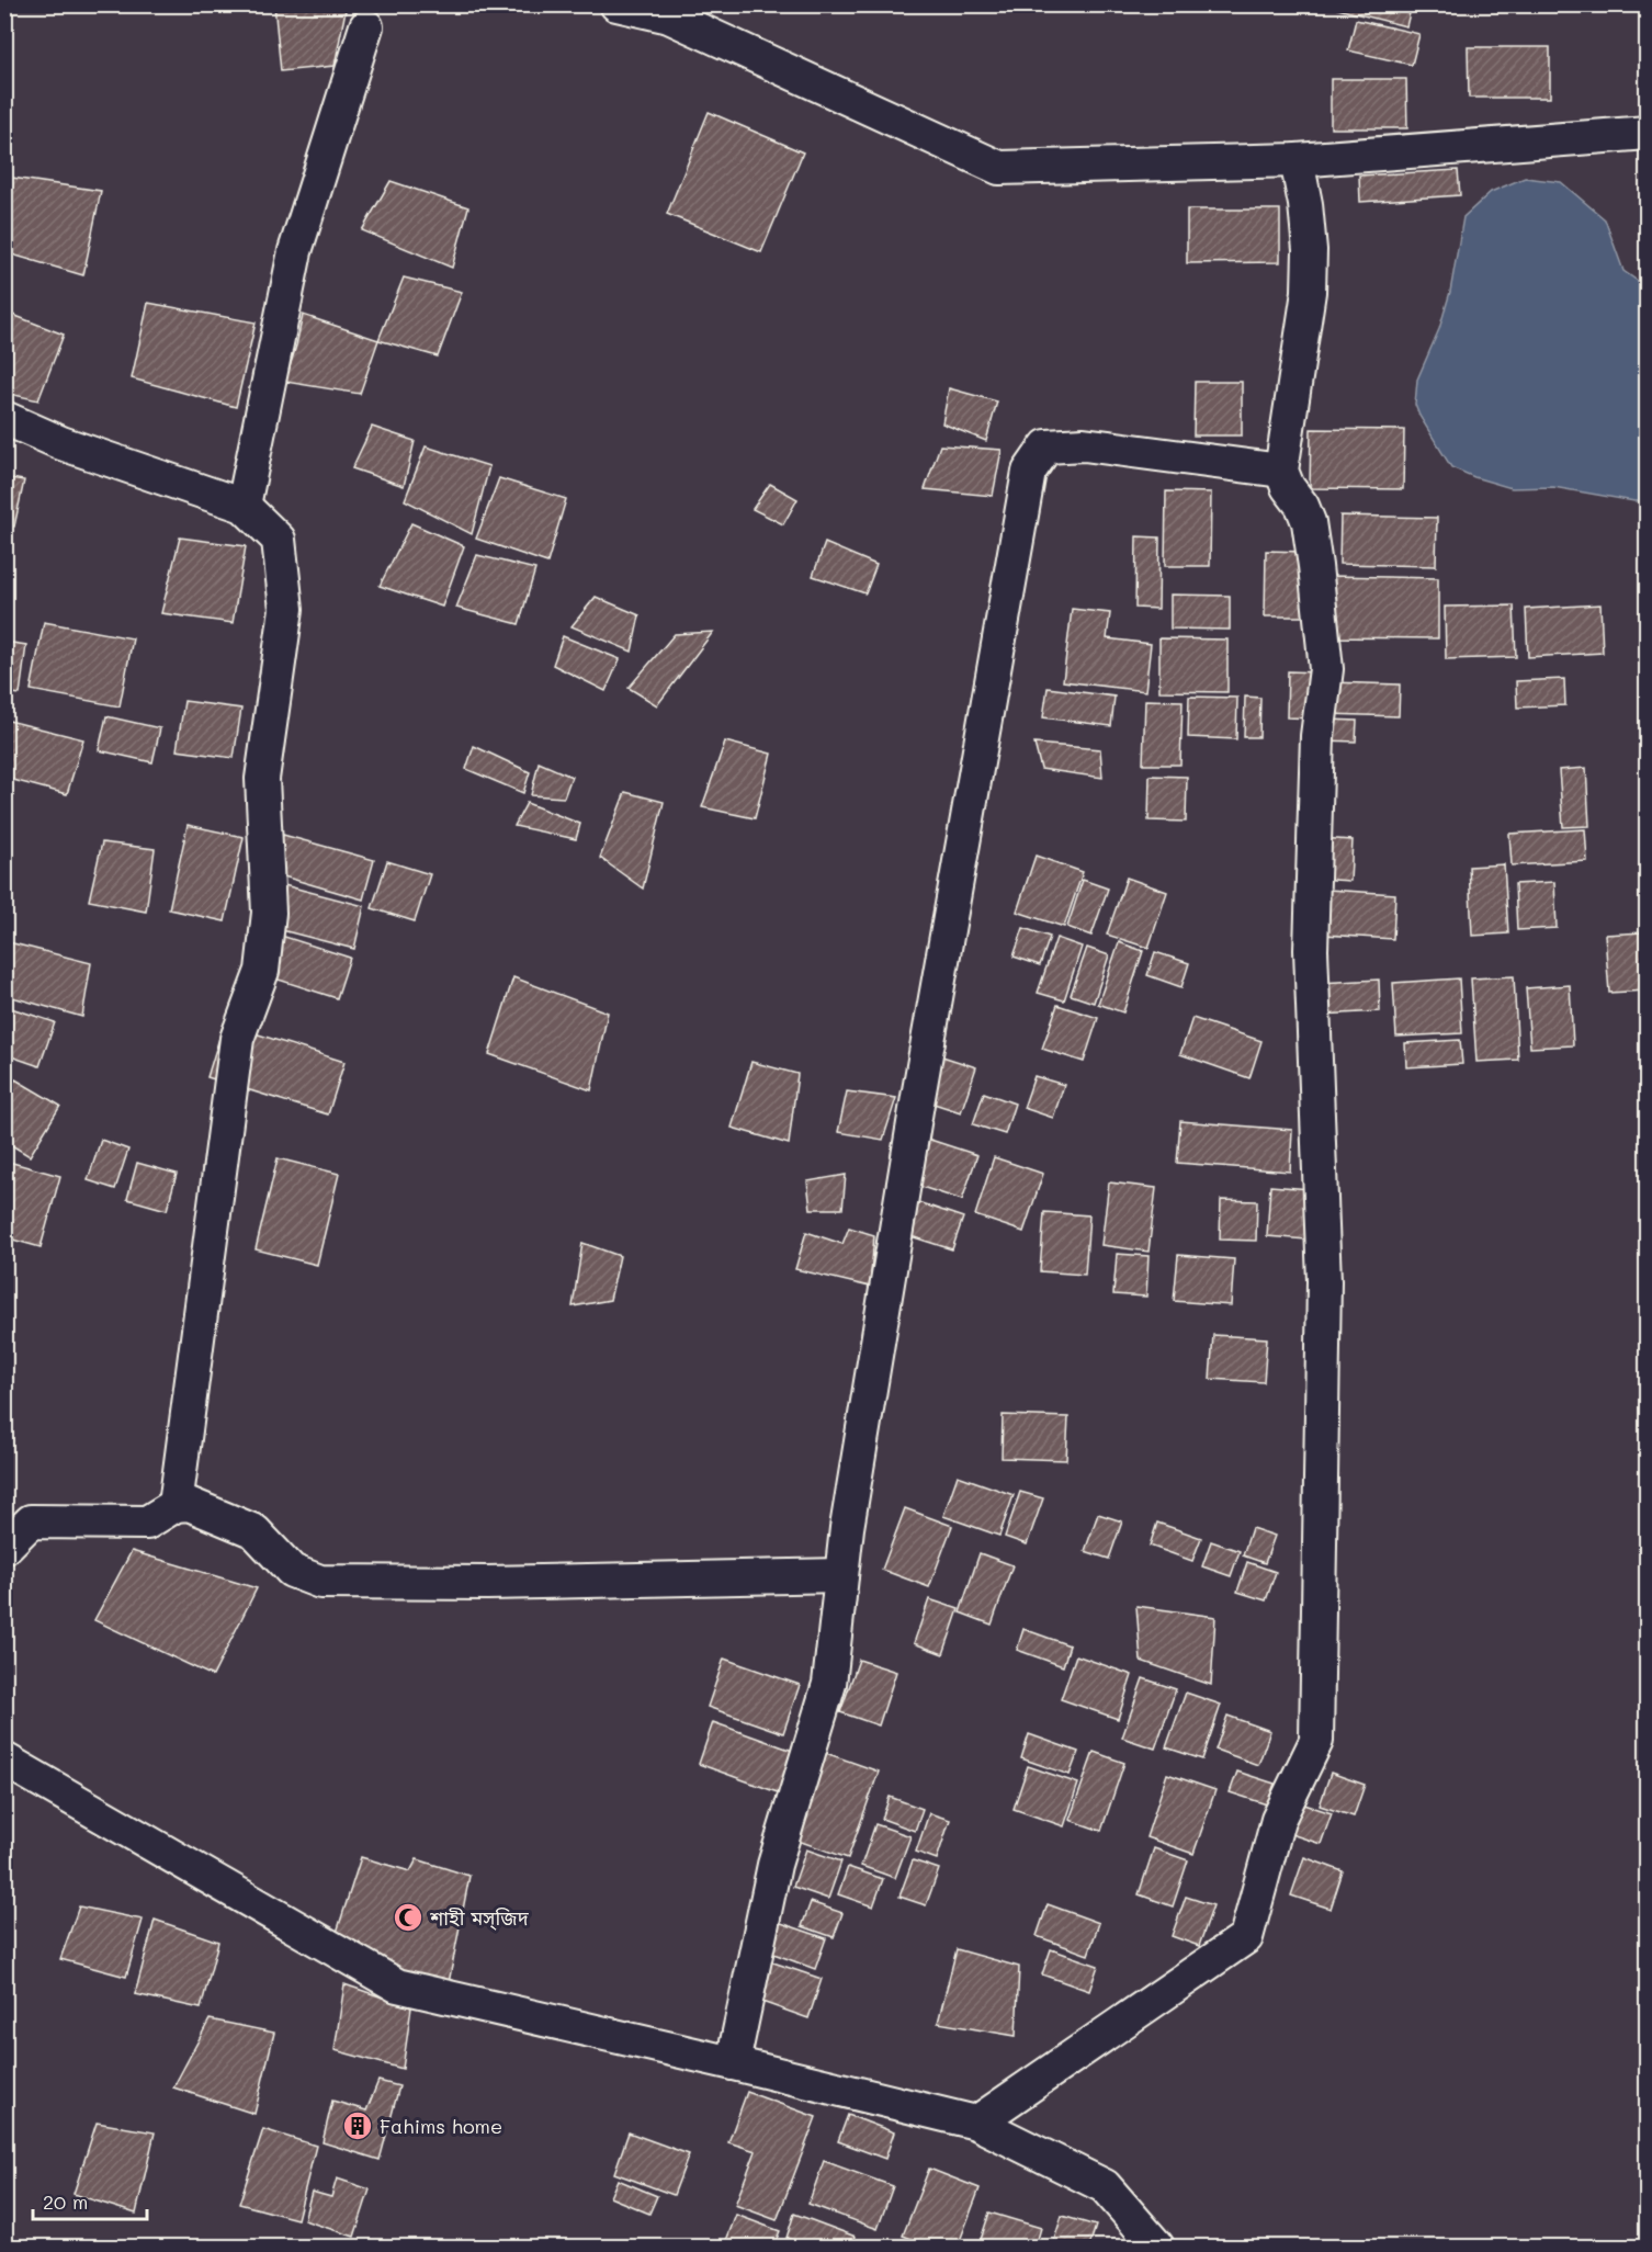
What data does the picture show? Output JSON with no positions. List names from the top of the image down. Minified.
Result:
{"places":{"mosque":["শাহী মস্জিদ"],"building":["Fahims home"]},"scale_bar":"20 m"}
